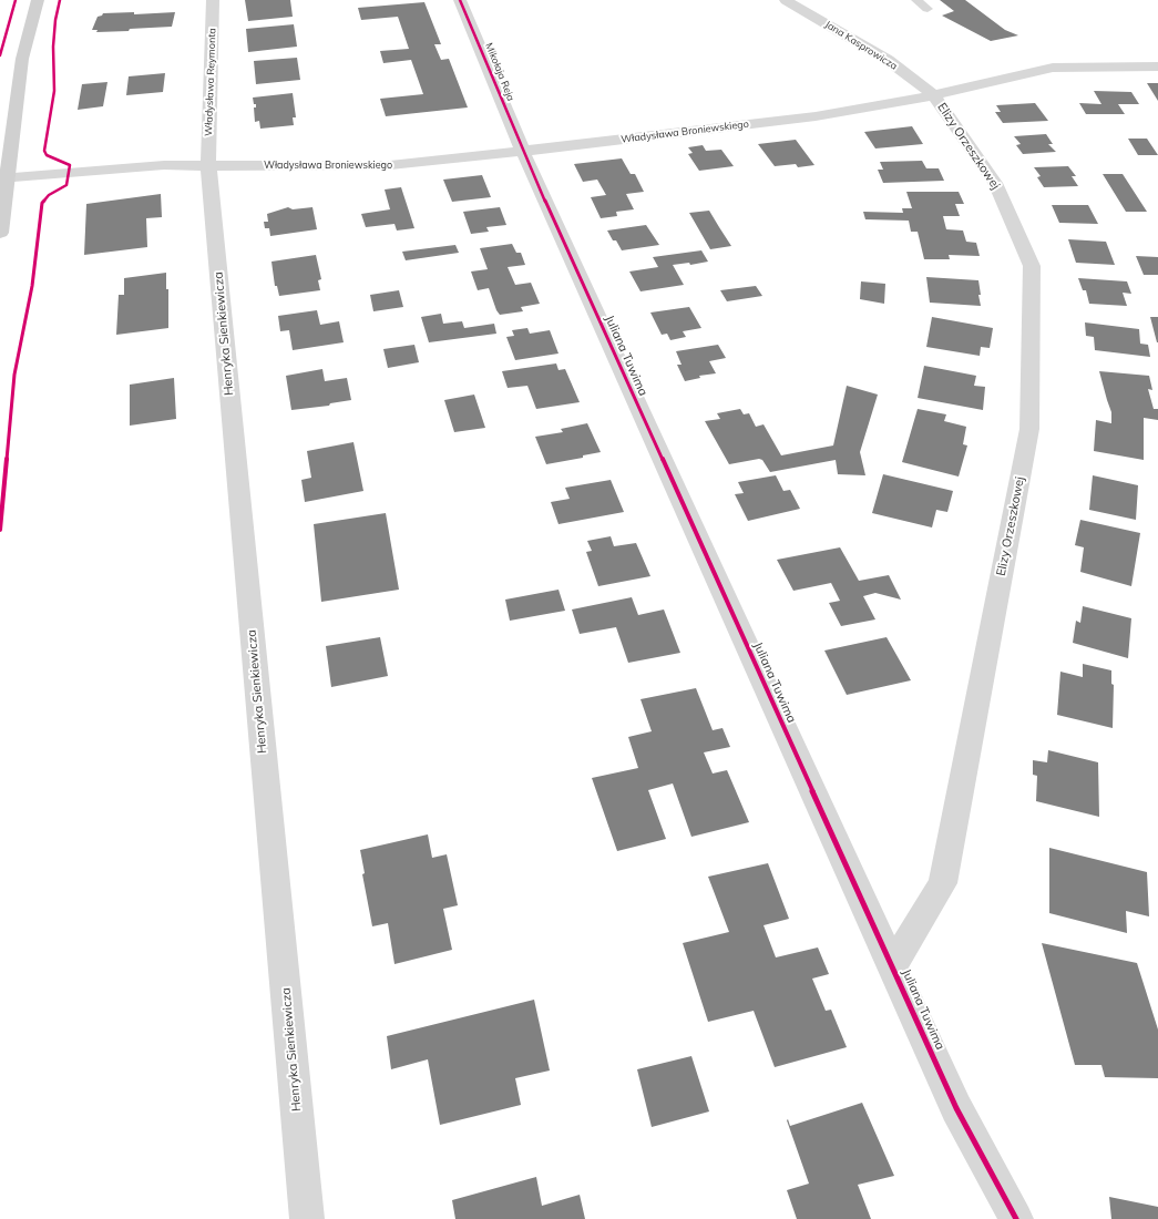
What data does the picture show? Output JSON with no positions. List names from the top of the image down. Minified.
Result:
{"streets":{"street":["Jana Kasprowicza","Mikołaja Reja","Władysława Reymonta","Władysława Broniewskiego","Elizy Orzeszkowej","Henryka Sienkiewicza","Juliana Tuwima"]},"crossings":[["Jana Kasprowicza","Władysława Broniewskiego"],["Jana Kasprowicza","Elizy Orzeszkowej"],["Mikołaja Reja","Władysława Broniewskiego"],["Mikołaja Reja","Juliana Tuwima"],["Władysława Reymonta","Władysława Broniewskiego"],["Władysława Reymonta","Henryka Sienkiewicza"],["Władysława Broniewskiego","Elizy Orzeszkowej"],["Władysława Broniewskiego","Henryka Sienkiewicza"],["Władysława Broniewskiego","Juliana Tuwima"],["Elizy Orzeszkowej","Juliana Tuwima"]]}
